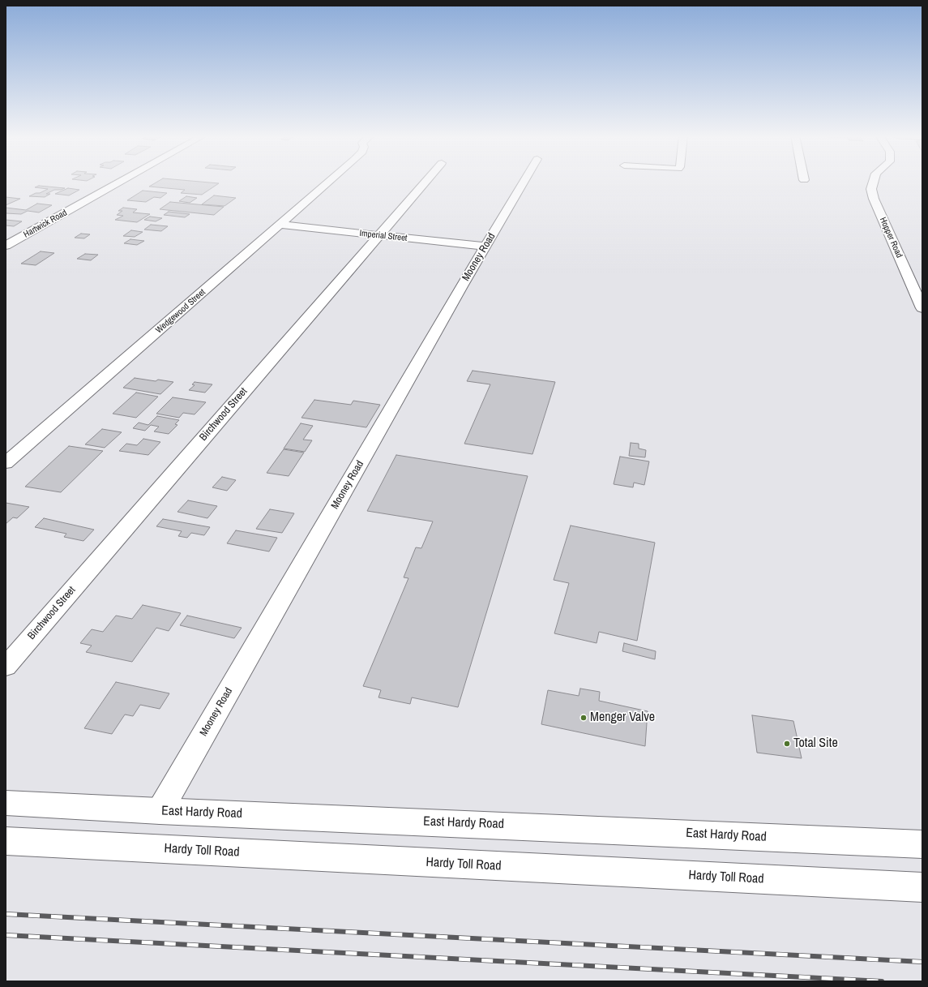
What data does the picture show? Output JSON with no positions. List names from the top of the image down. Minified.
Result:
{"streets":{"main road":["Hartwick Road","Imperial Street","Hopper Road","Mooney Road","Wedgewood Street","Birchwood Street","East Hardy Road","Hardy Toll Road"]},"crossings":[["Imperial Street","Mooney Road"],["Imperial Street","Wedgewood Street"],["Imperial Street","Birchwood Street"],["Mooney Road","East Hardy Road"]],"places":["Menger Valve","Total Site"]}
